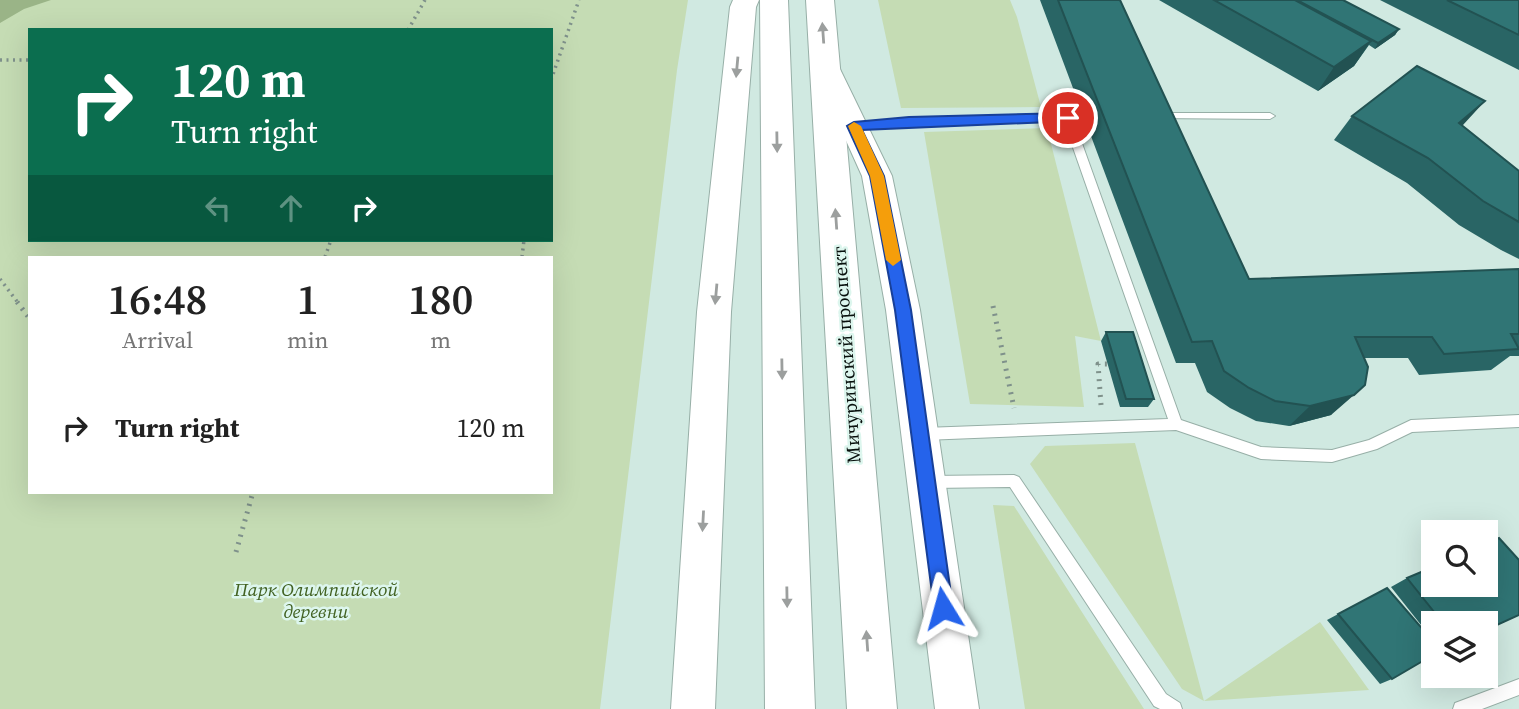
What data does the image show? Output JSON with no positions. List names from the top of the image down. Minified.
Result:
{"streets":{"main road":["Мичуринский проспект"]},"parks":["Парк Олимпийской деревни"],"page":{"turn":["120 m","Turn right"],"eta":["16:48","Arrival","1","min","180","m"],"list":[{"name":"Turn right","value":"120 m"}]}}
